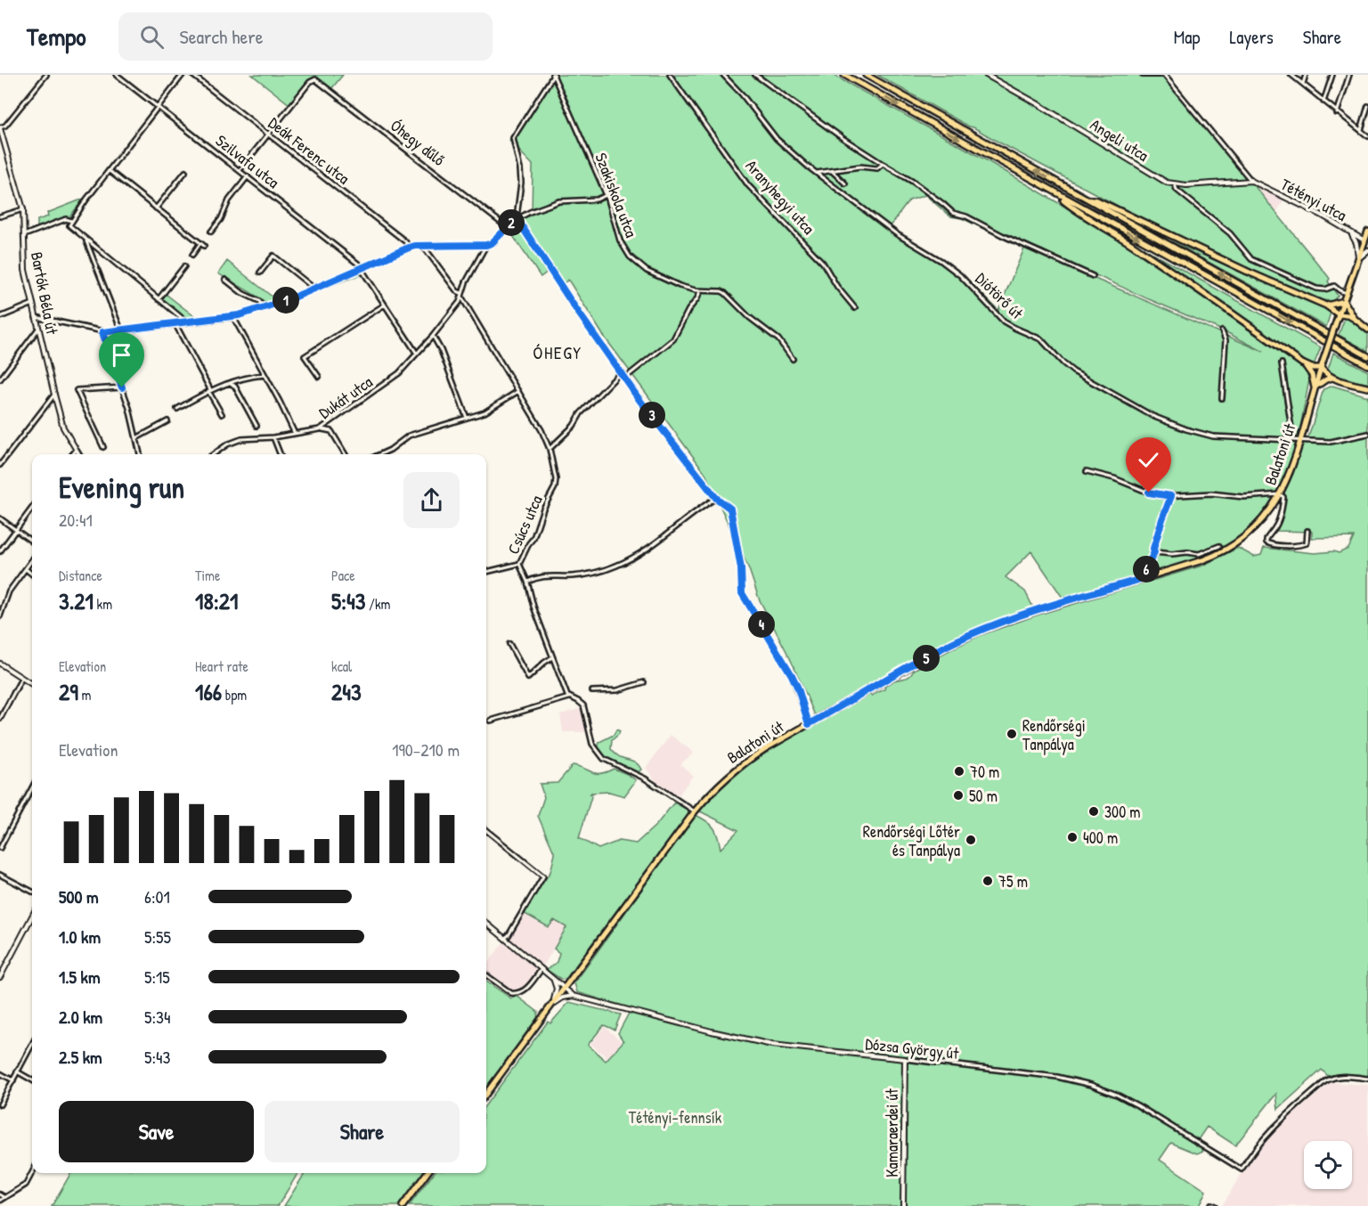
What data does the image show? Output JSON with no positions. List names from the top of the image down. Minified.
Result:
{"streets":{"main road":["Balatoni út"],"street":["Angeli utca","Óhegy dűlő","Deák Ferenc utca","Szilvafa utca","Szakiskola utca","Aranyhegyi utca","Tétényi utca","Bartók Béla út","Diótörő út","Dukát utca","Csúcs utca","Dózsa György út","Kamaraerdei út"]},"crossings":[["Angeli utca","Tétényi utca"],["Óhegy dűlő","Deák Ferenc utca"],["Szilvafa utca","Dukát utca"],["Tétényi utca","Balatoni út"],["Diótörő út","Balatoni út"],["Dukát utca","Csúcs utca"],["Balatoni út","Csúcs utca"],["Balatoni út","Dózsa György út"],["Dózsa György út","Kamaraerdei út"]],"districts":["ÓHEGY"],"parks":["Tétényi-fennsík"],"places":["Rendőrségi Tanpálya","70 m","50 m","300 m","400 m","Rendőrségi Lőtér és Tanpálya","75 m"],"page":{"header":"Tempo","search":"Search here","nav":["Map","Layers","Share"],"pins":["2","1","3","6","4","5"],"heading":["Evening run","20:41"],"stats":[["Distance","3.21 km"],["Time","18:21"],["Pace","5:43 /km"],["Elevation","29 m"],["Heart rate","166 bpm"],["kcal","243"]],"chart":["Elevation","190–210 m"],"list":[{"name":"500 m","note":"6:01"},{"name":"1.0 km","note":"5:55"},{"name":"1.5 km","note":"5:15"},{"name":"2.0 km","note":"5:34"},{"name":"2.5 km","note":"5:43"}],"buttons":["Save","Share"]}}
